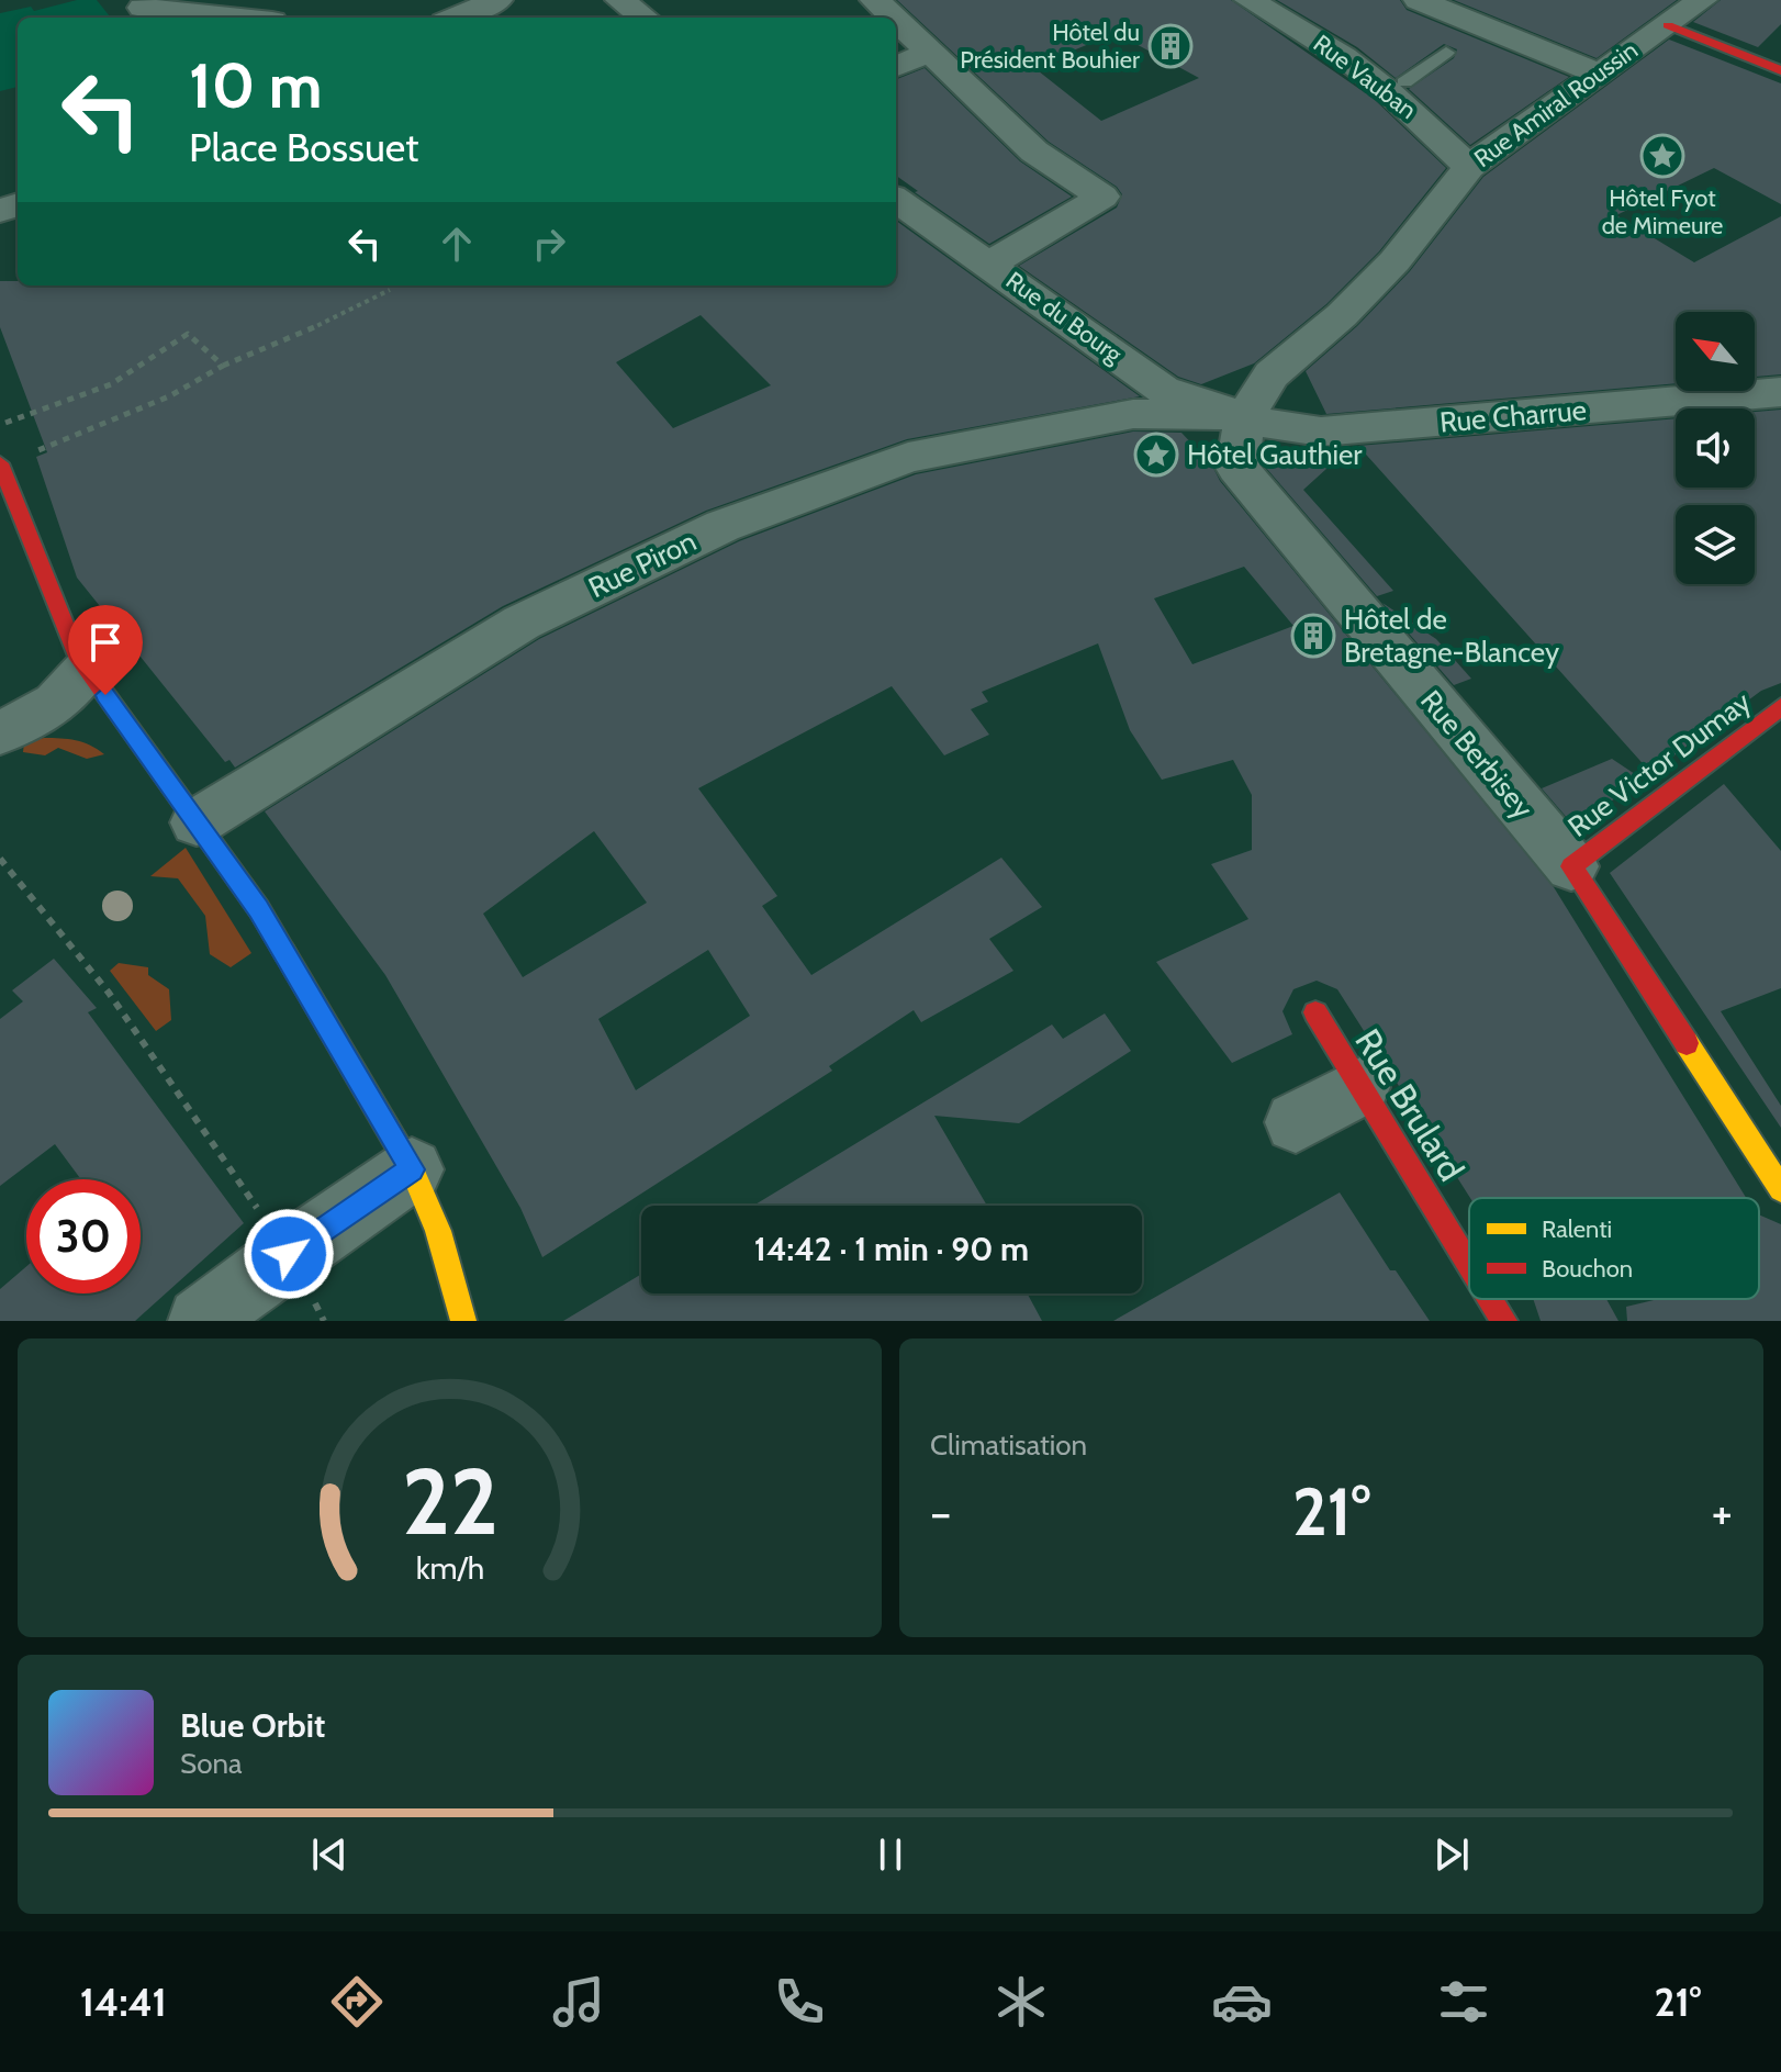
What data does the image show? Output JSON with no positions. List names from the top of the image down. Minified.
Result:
{"streets":{"street":["Rue Vauban","Rue Amiral Roussin","Rue du Bourg","Rue Charrue","Rue Piron","Rue Berbisey","Rue Victor Dumay","Rue Brulard"]},"crossings":[["Rue Vauban","Rue Amiral Roussin"],["Rue Amiral Roussin","Rue Charrue"],["Rue Amiral Roussin","Rue Piron"],["Rue Amiral Roussin","Rue Berbisey"],["Rue du Bourg","Rue Piron"],["Rue Charrue","Rue Piron"],["Rue Charrue","Rue Berbisey"],["Rue Piron","Rue Berbisey"],["Rue Berbisey","Rue Victor Dumay"]],"places":{"building":["Hôtel du Président Bouhier","Hôtel de Bretagne-Blancey"],"place":["Hôtel Fyot de Mimeure","Hôtel Gauthier"]},"legend":["Ralenti","Bouchon"],"north":"top left","page":{"turn":["10 m","Place Bossuet"],"limit":"30","trip":"14:42 · 1 min · 90 m","tile":"Climatisation","heat":["−","21°","+"],"song":["Blue Orbit","Sona"],"tabs":["14:41","21°"],"gauge":["22","km/h"]}}
